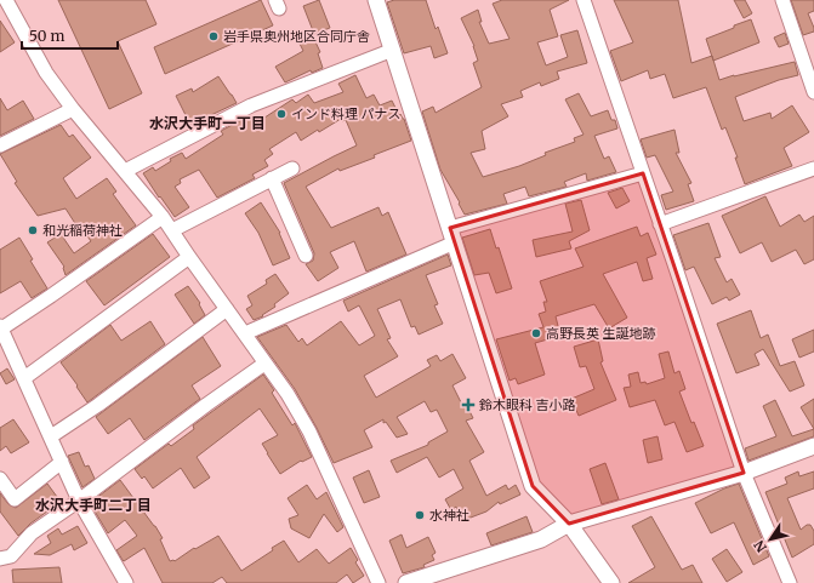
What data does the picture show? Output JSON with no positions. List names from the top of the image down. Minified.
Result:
{"districts":["水沢大手町一丁目","水沢大手町二丁目"],"places":{"other":["岩手県奥州地区合同庁舎","インド料理 パナス","和光稲荷神社","高野長英 生誕地跡","水神社"],"health":["鈴木眼科 吉小路"]},"scale_bar":"50 m","north":"bottom left"}
